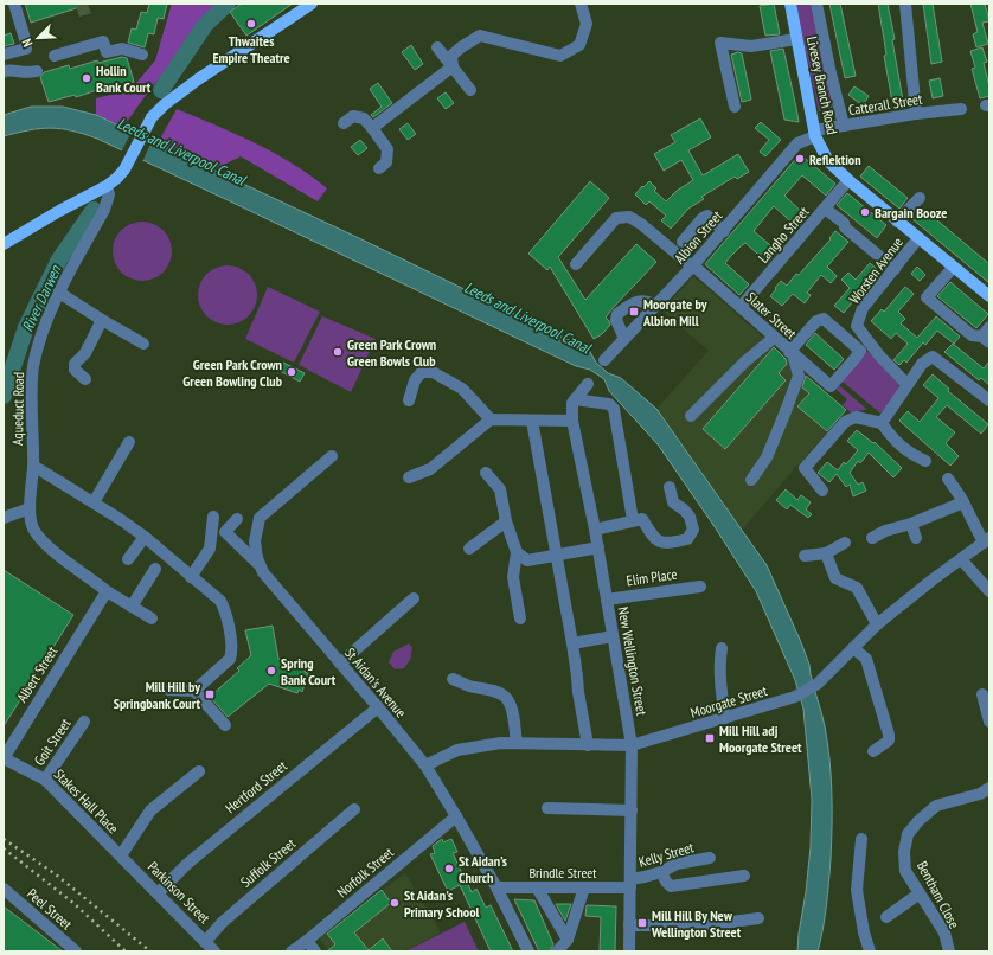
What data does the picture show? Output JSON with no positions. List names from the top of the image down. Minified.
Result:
{"streets":{"main road":["Livesey Branch Road"],"street":["Catterall Street","Langho Street","Albion Street","Worsten Avenue","Slater Street","Aqueduct Road","Elim Place","New Wellington Street","Albert Street","St Aidan's Avenue","Moorgate Street","Goit Street","Hertford Street","Stakes Hall Place","Kelly Street","Suffolk Street","Norfolk Street","Brindle Street","Parkinson Street","Bentham Close","Peel Street"]},"crossings":[["Livesey Branch Road","Catterall Street"],["Livesey Branch Road","Langho Street"],["Livesey Branch Road","Albion Street"],["Livesey Branch Road","Worsten Avenue"],["Catterall Street","Albion Street"],["Langho Street","Slater Street"],["Albion Street","Slater Street"],["Aqueduct Road","Albert Street"],["Elim Place","New Wellington Street"],["New Wellington Street","Moorgate Street"],["New Wellington Street","Kelly Street"],["New Wellington Street","Brindle Street"],["Albert Street","Stakes Hall Place"],["St Aidan's Avenue","Moorgate Street"],["St Aidan's Avenue","Hertford Street"],["St Aidan's Avenue","Norfolk Street"],["St Aidan's Avenue","Brindle Street"],["Goit Street","Stakes Hall Place"],["Hertford Street","Parkinson Street"],["Stakes Hall Place","Parkinson Street"],["Kelly Street","Brindle Street"],["Suffolk Street","Parkinson Street"]],"water":["Leeds and Liverpool Canal","River Darwen"],"places":{"other":["Thwaites Empire Theatre","Hollin Bank Court","Reflektion","Bargain Booze","Green Park Crown Green Bowls Club","Green Park Crown Green Bowling Club","Spring Bank Court","St Aidan’s Church","St Aidan's Primary School"],"transit":["Moorgate by Albion Mill","Mill Hill by Springbank Court","Mill Hill adj Moorgate Street","Mill Hill By New Wellington Street"]},"north":"bottom left"}
